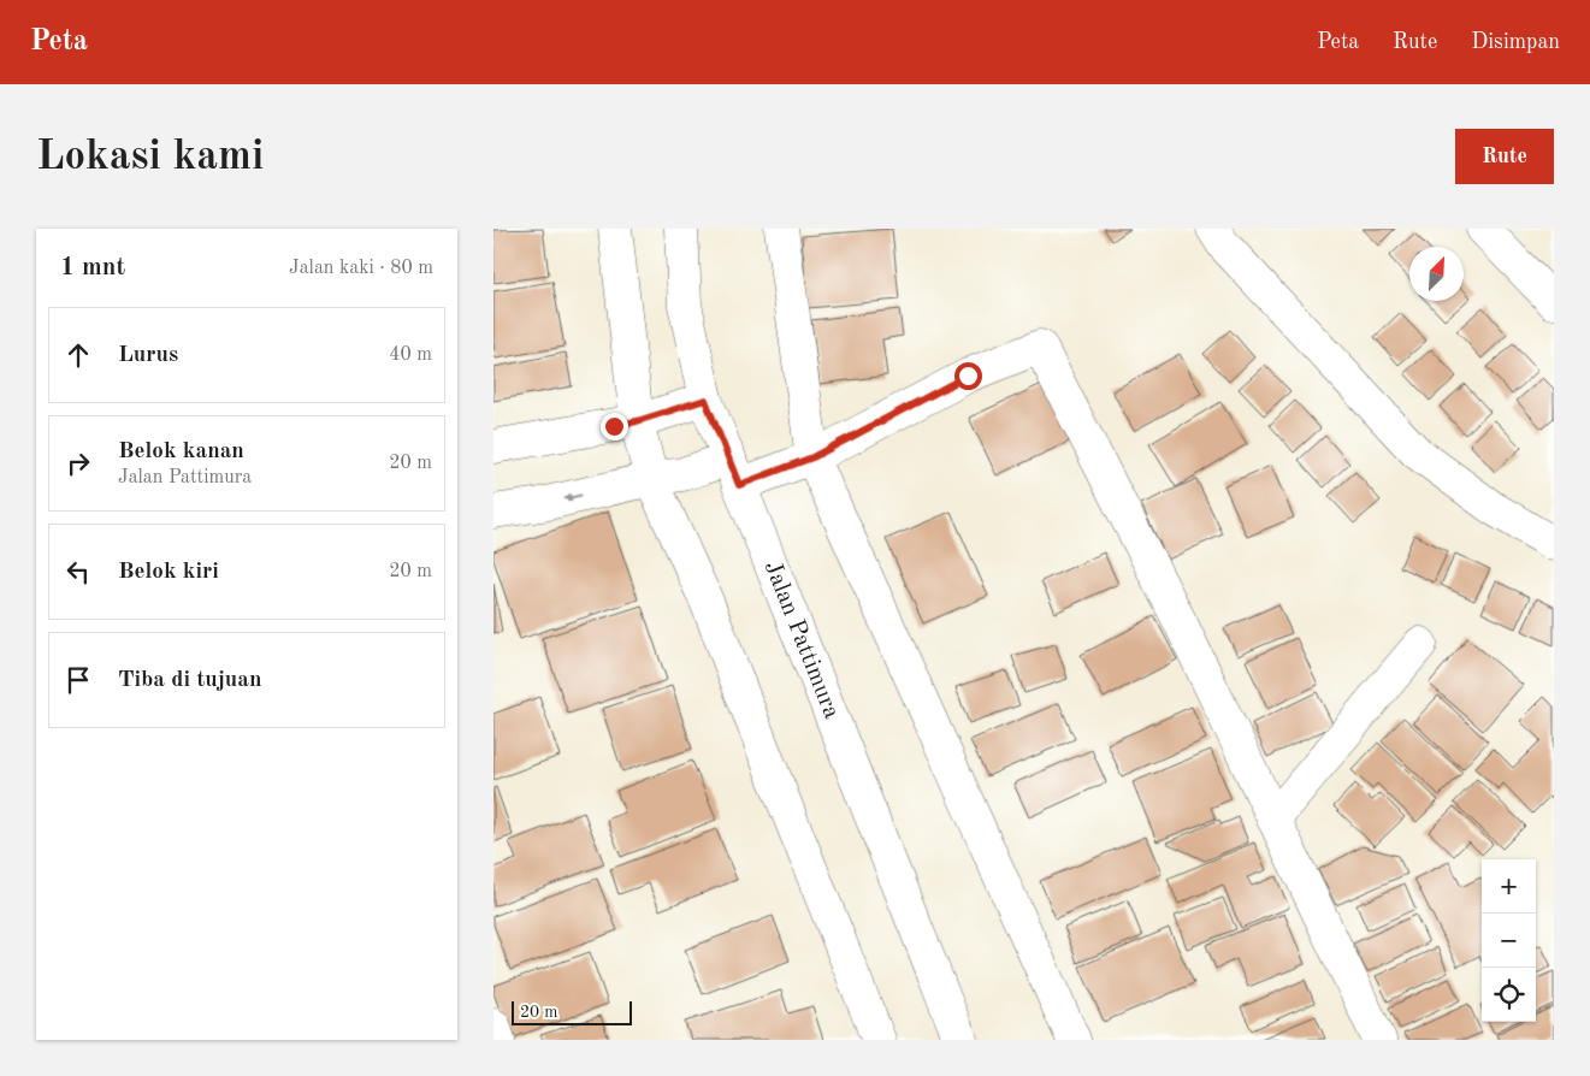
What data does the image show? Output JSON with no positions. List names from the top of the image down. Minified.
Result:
{"streets":{"street":["Jalan Pattimura"]},"scale_bar":"20 m","north":"top right","page":{"header":"Peta","nav":["Peta","Rute","Disimpan"],"buttons":"Rute","title":"Lokasi kami","heading":["1 mnt","Jalan kaki · 80 m"],"list":[["Lurus","40 m"],["Belok kanan","Jalan Pattimura","20 m"],["Belok kiri","20 m"],"Tiba di tujuan"],"map_buttons":["+","−"],"scale":"20 m"}}
